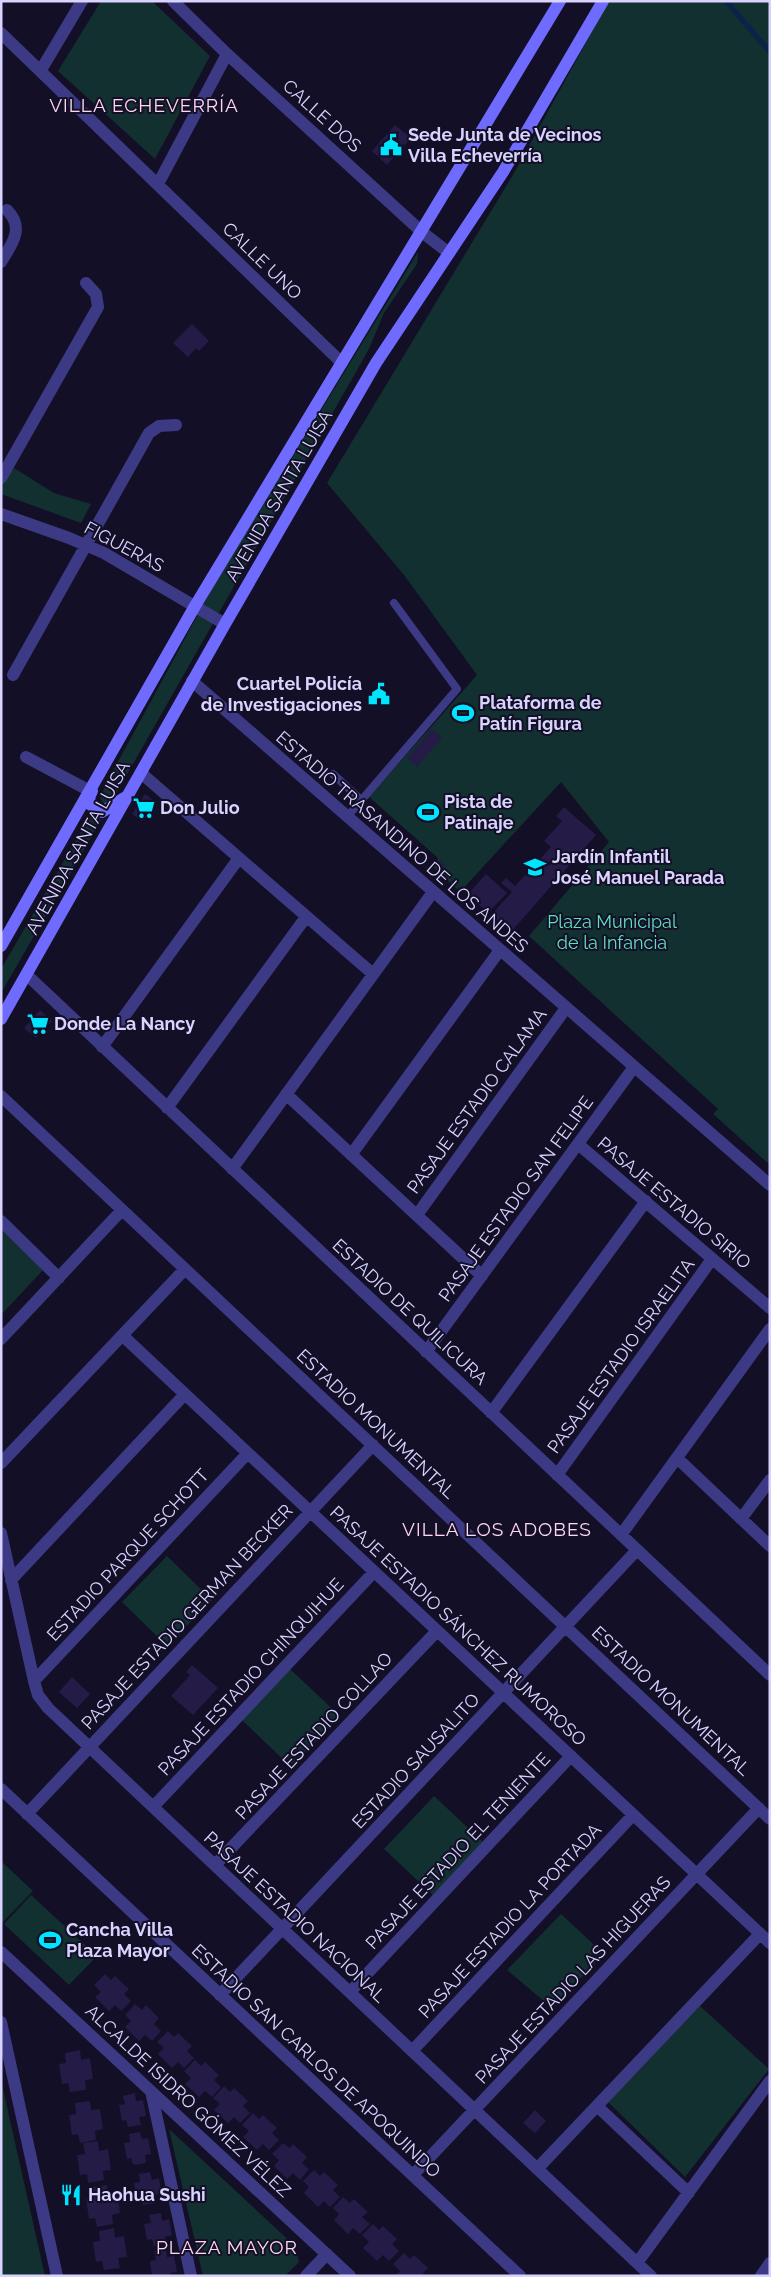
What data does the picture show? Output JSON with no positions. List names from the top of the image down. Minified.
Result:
{"streets":{"main road":["AVENIDA SANTA LUISA"],"street":["CALLE DOS","CALLE UNO","FIGUERAS","ESTADIO TRASANDINO DE LOS ANDES","PASAJE ESTADIO CALAMA","PASAJE ESTADIO SAN FELIPE","PASAJE ESTADIO SIRIO","ESTADIO DE QUILICURA","PASAJE ESTADIO ISRAELITA","ESTADIO MONUMENTAL","ESTADIO PARQUE SCHOTT","PASAJE ESTADIO GERMAN BECKER","PASAJE ESTADIO SÁNCHEZ RUMOROSO","PASAJE ESTADIO CHINQUIHUE","PASAJE ESTADIO COLLAO","ESTADIO SAUSALITO","PASAJE ESTADIO EL TENIENTE","PASAJE ESTADIO NACIONAL","PASAJE ESTADIO LA PORTADA","PASAJE ESTADIO LAS HIGUERAS","ESTADIO SAN CARLOS DE APOQUINDO","ALCALDE ISIDRO GÓMEZ VÉLEZ"]},"crossings":[["CALLE DOS","AVENIDA SANTA LUISA"],["CALLE UNO","AVENIDA SANTA LUISA"],["AVENIDA SANTA LUISA","FIGUERAS"],["AVENIDA SANTA LUISA","ESTADIO TRASANDINO DE LOS ANDES"],["AVENIDA SANTA LUISA","ESTADIO DE QUILICURA"],["ESTADIO TRASANDINO DE LOS ANDES","PASAJE ESTADIO CALAMA"],["ESTADIO TRASANDINO DE LOS ANDES","PASAJE ESTADIO SAN FELIPE"],["PASAJE ESTADIO SAN FELIPE","PASAJE ESTADIO SIRIO"],["PASAJE ESTADIO SAN FELIPE","ESTADIO DE QUILICURA"],["PASAJE ESTADIO SIRIO","PASAJE ESTADIO ISRAELITA"],["ESTADIO DE QUILICURA","PASAJE ESTADIO ISRAELITA"],["ESTADIO DE QUILICURA","ESTADIO SAUSALITO"],["ESTADIO MONUMENTAL","PASAJE ESTADIO GERMAN BECKER"],["ESTADIO MONUMENTAL","ESTADIO SAUSALITO"],["ESTADIO MONUMENTAL","PASAJE ESTADIO LAS HIGUERAS"],["ESTADIO PARQUE SCHOTT","PASAJE ESTADIO SÁNCHEZ RUMOROSO"],["ESTADIO PARQUE SCHOTT","PASAJE ESTADIO NACIONAL"],["PASAJE ESTADIO GERMAN BECKER","PASAJE ESTADIO SÁNCHEZ RUMOROSO"],["PASAJE ESTADIO GERMAN BECKER","PASAJE ESTADIO NACIONAL"],["PASAJE ESTADIO GERMAN BECKER","ESTADIO SAN CARLOS DE APOQUINDO"],["PASAJE ESTADIO SÁNCHEZ RUMOROSO","PASAJE ESTADIO CHINQUIHUE"],["PASAJE ESTADIO SÁNCHEZ RUMOROSO","PASAJE ESTADIO COLLAO"],["PASAJE ESTADIO SÁNCHEZ RUMOROSO","ESTADIO SAUSALITO"],["PASAJE ESTADIO SÁNCHEZ RUMOROSO","PASAJE ESTADIO EL TENIENTE"],["PASAJE ESTADIO SÁNCHEZ RUMOROSO","PASAJE ESTADIO LA PORTADA"],["PASAJE ESTADIO SÁNCHEZ RUMOROSO","PASAJE ESTADIO LAS HIGUERAS"],["PASAJE ESTADIO CHINQUIHUE","PASAJE ESTADIO NACIONAL"],["PASAJE ESTADIO COLLAO","PASAJE ESTADIO NACIONAL"],["ESTADIO SAUSALITO","PASAJE ESTADIO NACIONAL"],["ESTADIO SAUSALITO","ESTADIO SAN CARLOS DE APOQUINDO"],["PASAJE ESTADIO EL TENIENTE","PASAJE ESTADIO NACIONAL"],["PASAJE ESTADIO NACIONAL","PASAJE ESTADIO LA PORTADA"],["PASAJE ESTADIO NACIONAL","PASAJE ESTADIO LAS HIGUERAS"],["PASAJE ESTADIO LAS HIGUERAS","ESTADIO SAN CARLOS DE APOQUINDO"]],"districts":["VILLA ECHEVERRÍA","VILLA LOS ADOBES","PLAZA MAYOR"],"parks":["Plaza Municipal de la Infancia"],"places":{"public building":["Sede Junta de Vecinos Villa Echeverría","Cuartel Policía de Investigaciones"],"sports":["Plataforma de Patín Figura","Pista de Patinaje","Cancha Villa Plaza Mayor"],"supermarket":["Don Julio","Donde La Nancy"],"school or university":["Jardín Infantil José Manuel Parada"],"restaurant":["Haohua Sushi"]}}
